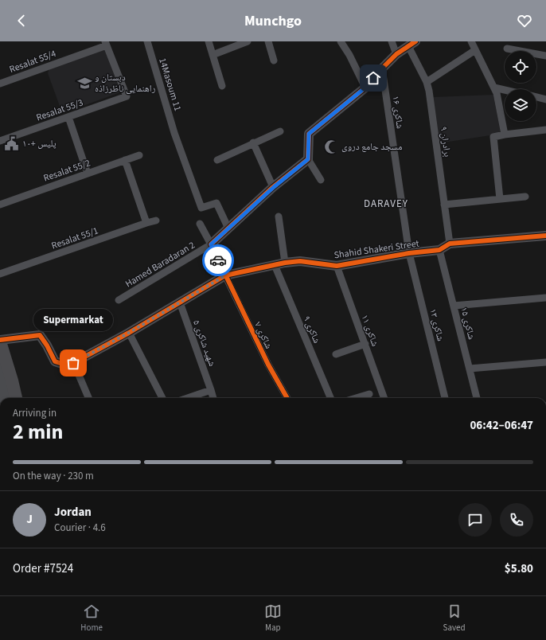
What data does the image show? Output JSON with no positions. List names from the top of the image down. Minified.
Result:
{"streets":{"street":["Resalat 55/4","14Masoum 11","Resalat 55/3","شاکری ۱۶","برادران ۹","Resalat 55/2","Resalat 55/1","Shahid Shakeri Street","Hamed Baradaran 2","شاکری ۱۵","شاکری ۱۳","شاکری ۹","شاکری ۱۱","شاکری ۷","شهید شاکری ۵"]},"crossings":[["Resalat 55/4","Resalat 55/3"],["شاکری ۱۶","Shahid Shakeri Street"],["شاکری ۱۶","شاکری ۱۳"],["برادران ۹","Shahid Shakeri Street"],["Shahid Shakeri Street","شاکری ۱۵"],["Shahid Shakeri Street","شاکری ۱۳"],["Shahid Shakeri Street","شاکری ۹"],["Shahid Shakeri Street","شاکری ۱۱"],["Shahid Shakeri Street","شاکری ۷"],["Shahid Shakeri Street","شهید شاکری ۵"]],"districts":["DARAVEY"],"places":{"school or university":["دبستان و راهنمایی ناظرزاذه"],"public building":["پلیس +۱۰"],"mosque":["مسجد جامع دروی"],"other":["Supermarkat"]},"page":{"header":"Munchgo","bubble":"Supermarkat","heading":["2 min","Arriving in","06:42–06:47"],"panel":["Jordan","Courier · 4.6","Order #7524","$5.80"],"bar":"On the way · 230 m","round":"J","tabs":["Home","Map","Saved"]}}
